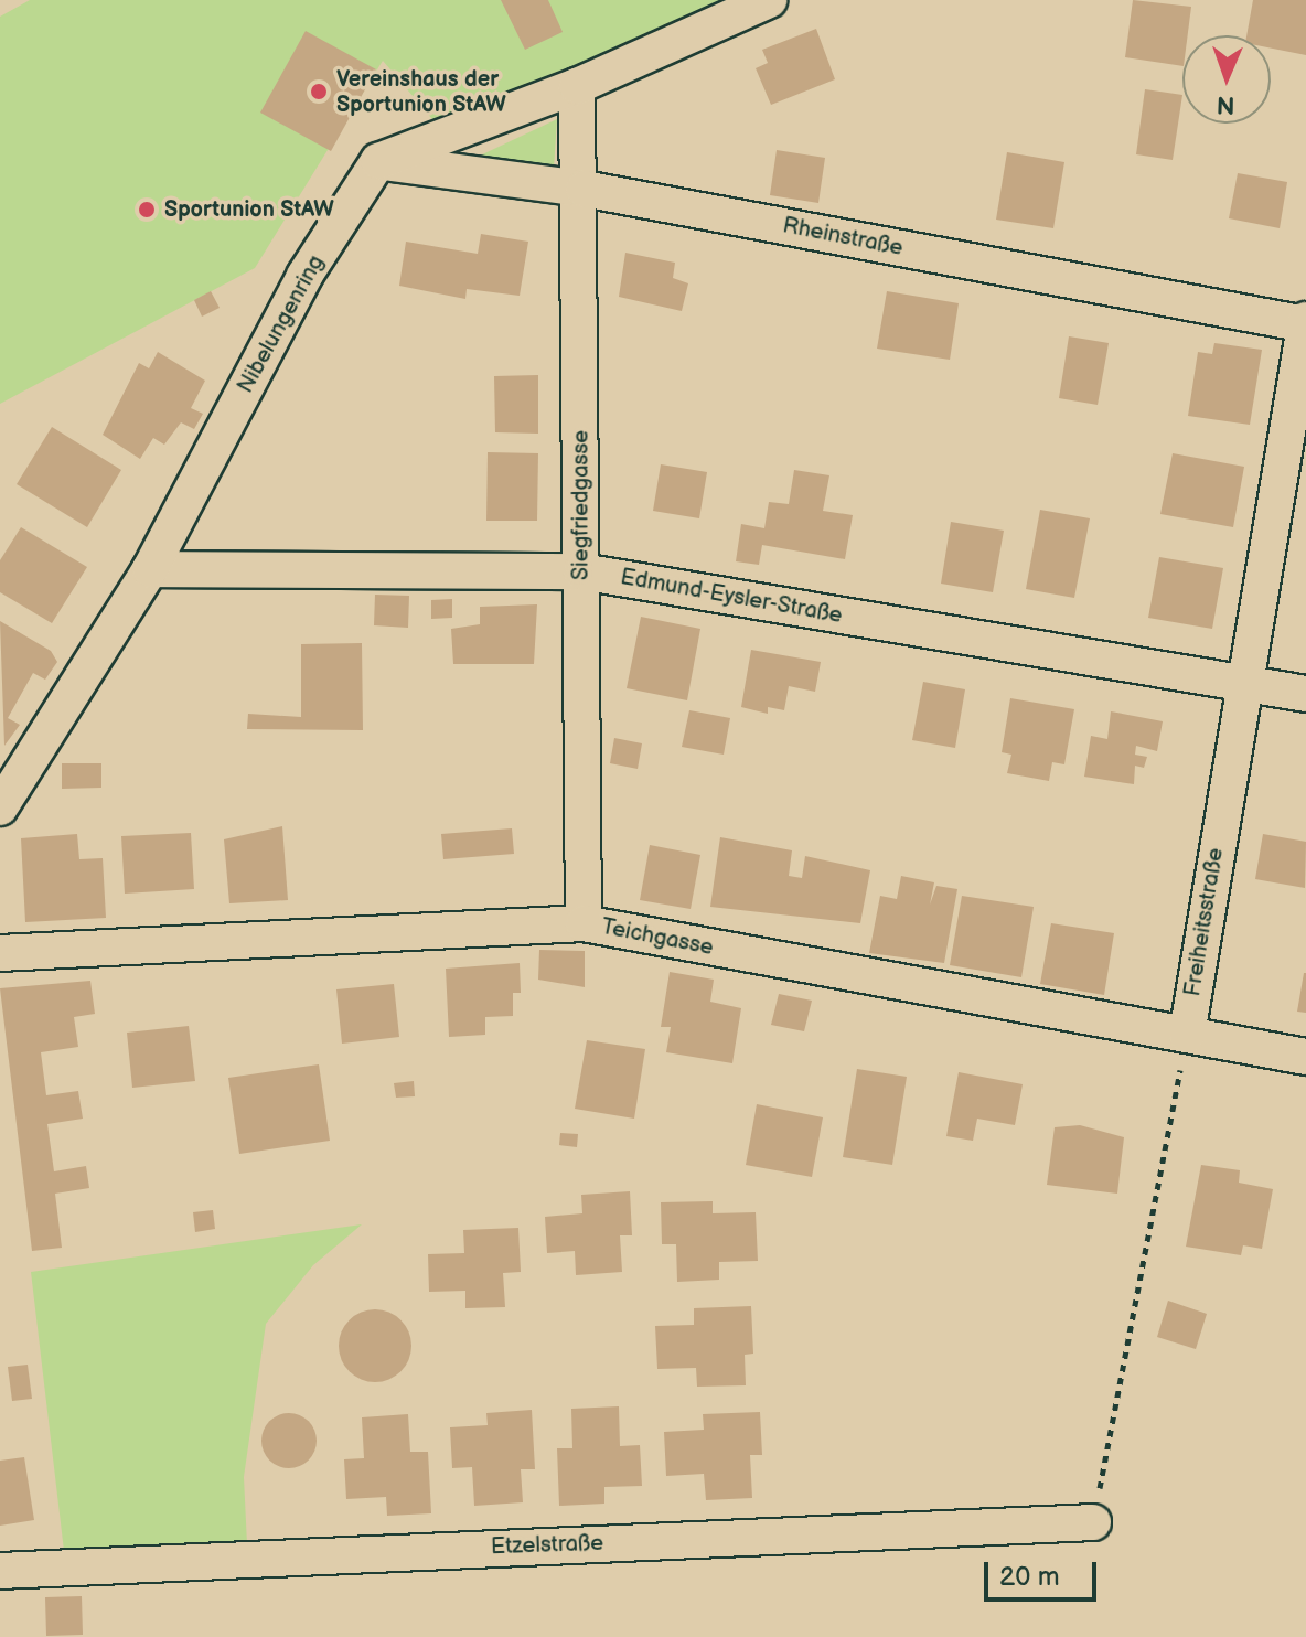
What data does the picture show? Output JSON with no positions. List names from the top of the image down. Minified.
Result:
{"streets":{"street":["Rheinstraße","Nibelungenring","Siegfriedgasse","Edmund-Eysler-Straße","Freiheitsstraße","Teichgasse","Etzelstraße"]},"crossings":[["Rheinstraße","Nibelungenring"],["Rheinstraße","Siegfriedgasse"],["Rheinstraße","Freiheitsstraße"],["Nibelungenring","Edmund-Eysler-Straße"],["Siegfriedgasse","Edmund-Eysler-Straße"],["Siegfriedgasse","Teichgasse"],["Edmund-Eysler-Straße","Freiheitsstraße"],["Freiheitsstraße","Teichgasse"]],"places":["Vereinshaus der Sportunion StAW","Sportunion StAW"],"scale_bar":"20 m","north":"bottom"}
